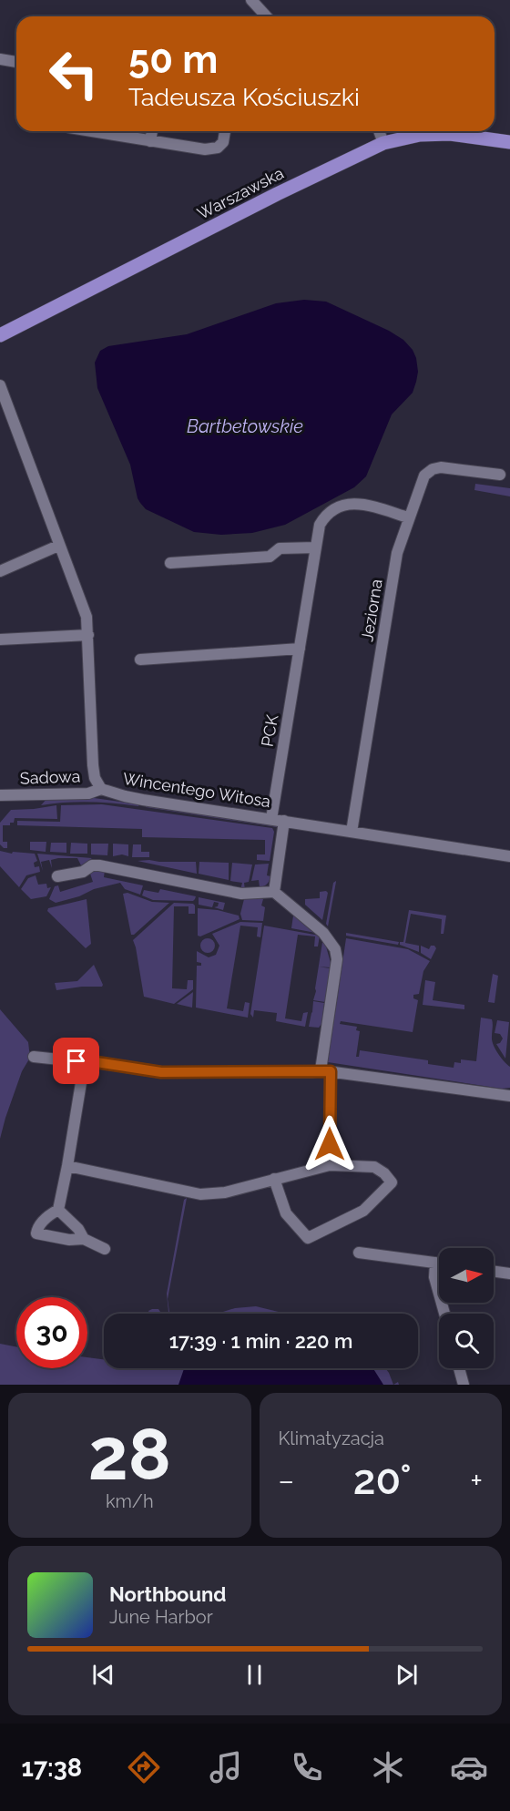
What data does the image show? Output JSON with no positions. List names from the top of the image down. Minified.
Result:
{"streets":{"main road":["Warszawska"],"street":["Jeziorna","PCK","Sadowa","Wincentego Witosa"]},"crossings":[["Jeziorna","PCK"],["Jeziorna","Wincentego Witosa"],["PCK","Wincentego Witosa"],["Sadowa","Wincentego Witosa"]],"water":["Bartbetowskie"],"north":"right","page":{"turn":["50 m","Tadeusza Kościuszki"],"limit":"30","trip":"17:39 · 1 min · 220 m","tile":[["28","km/h"],"Klimatyzacja"],"heat":["−","20°","+"],"song":["Northbound","June Harbor"],"tabs":"17:38"}}
